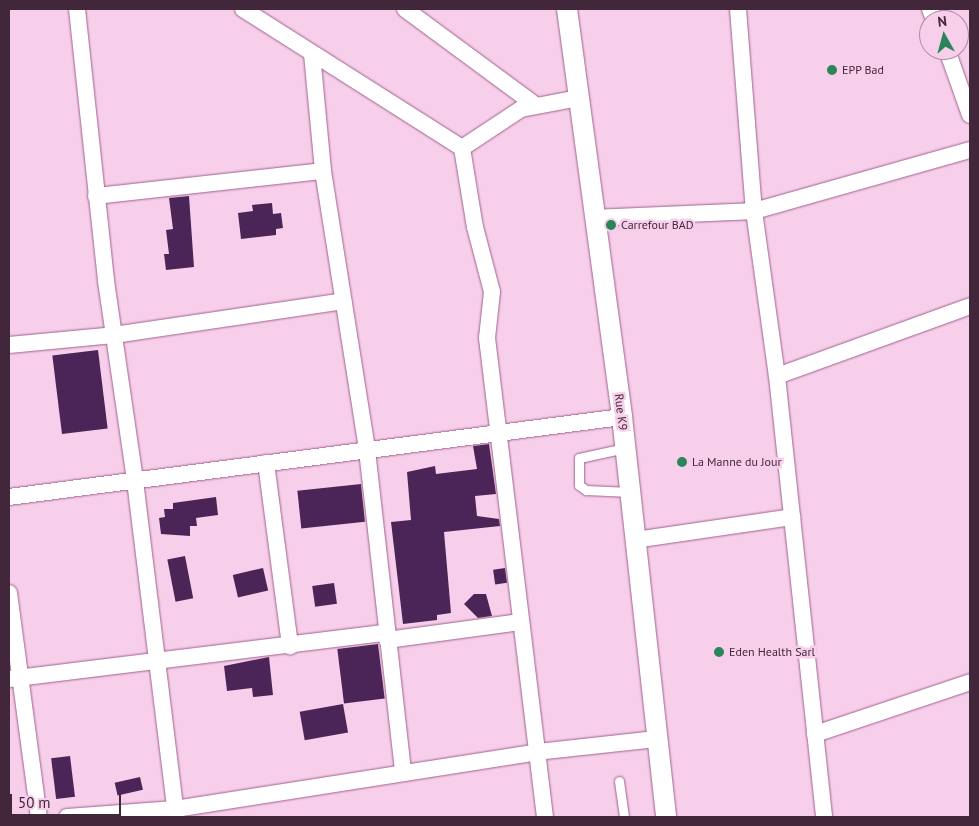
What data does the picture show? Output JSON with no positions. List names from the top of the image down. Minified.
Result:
{"streets":{"street":["Rue K9"]},"places":["EPP Bad","Carrefour BAD","La Manne du Jour","Eden Health Sarl"],"scale_bar":"50 m","north":"top"}
